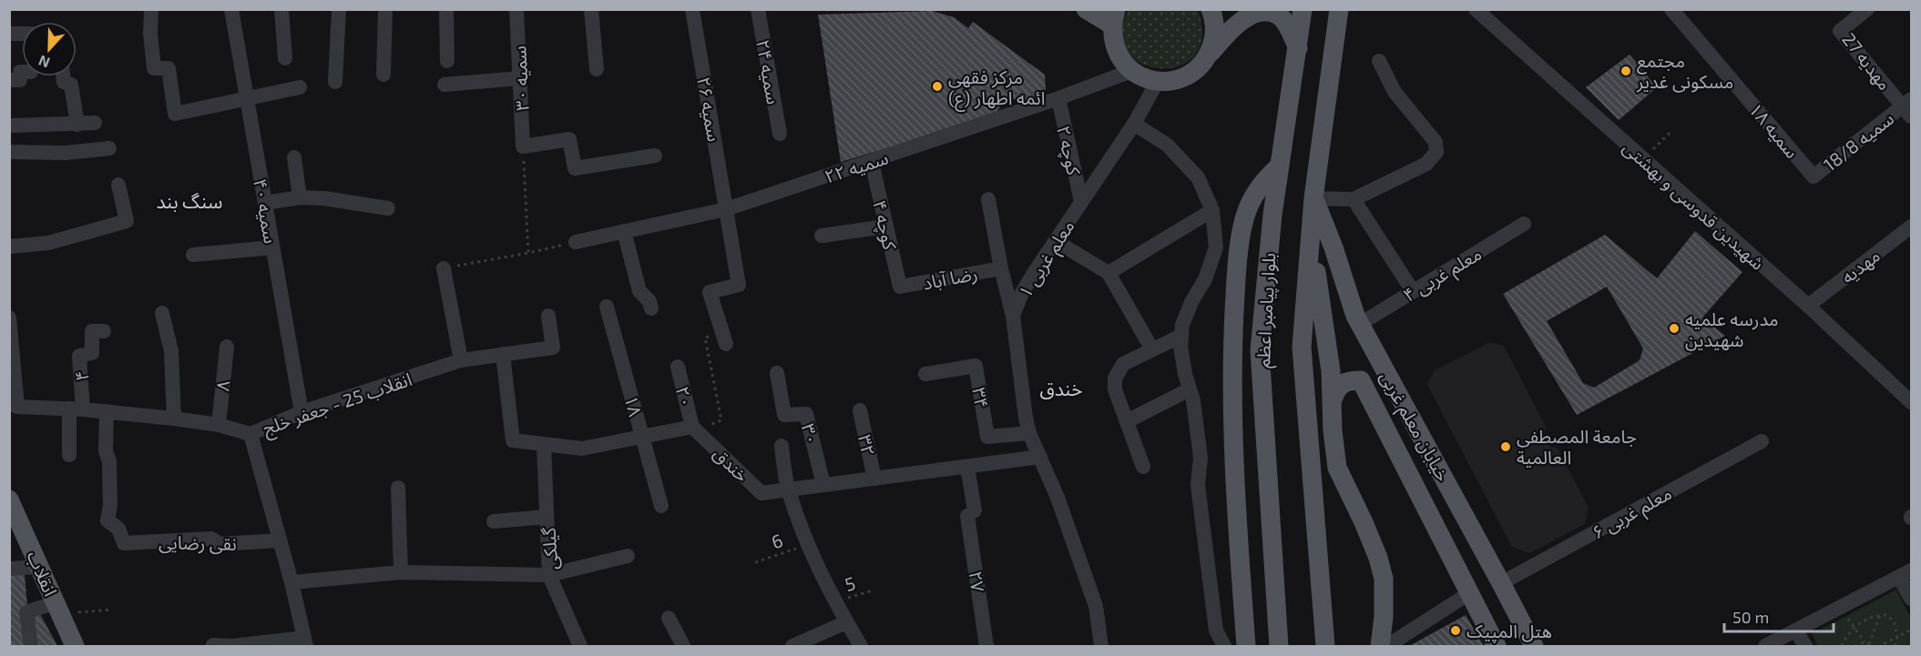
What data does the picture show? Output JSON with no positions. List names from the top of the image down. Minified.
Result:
{"streets":{"main road":["بلوار پیامبر اعظم","خیابان معلم غربی","انقلاب"],"street":["مهدیه 27","سمیه ۲۴","سمیه ۳۰","سمیه ۲۶","سمیه ۱۸","سمیه 18/8","کوچه ۲","سمیه ۲۲","شهیدین قدوسی و بهشتی","سمیه ۴۰","کوچه ۴","معلم غربی ۱","مهدیه","معلم غربی ۴","رضا آباد","۴","۸","۲۰","۳۴","انقلاب 25 - جعفر خلج","۱۸","۳۰","۳۲","خندق","معلم غربی ۶","نقی رضایی","گیلکی","۲۷"],"path":["6","5"]},"crossings":[["مهدیه 27","سمیه 18/8"],["سمیه ۲۶","سمیه ۲۲"],["سمیه ۱۸","سمیه 18/8"],["کوچه ۲","سمیه ۲۲"],["کوچه ۲","معلم غربی ۱"],["سمیه ۲۲","کوچه ۴"],["شهیدین قدوسی و بهشتی","مهدیه"],["سمیه ۴۰","انقلاب 25 - جعفر خلج"],["کوچه ۴","رضا آباد"],["معلم غربی ۱","۳۴"],["معلم غربی ۱","خندق"],["معلم غربی ۴","خیابان معلم غربی"],["۴","انقلاب 25 - جعفر خلج"],["۸","انقلاب 25 - جعفر خلج"],["۲۰","خندق"],["انقلاب 25 - جعفر خلج","نقی رضایی"],["خیابان معلم غربی","معلم غربی ۶"],["۳۰","خندق"],["۳۲","خندق"],["خندق","۲۷"]],"districts":["سنگ بند","خندق"],"places":["مجتمع مسکونی غدیر","مرکز فقهی ائمه اطهار (ع)","مدرسه علمیه شهیدین","جامعة المصطفی العالمیة","هتل المپیک"],"scale_bar":"50 m","north":"bottom"}
